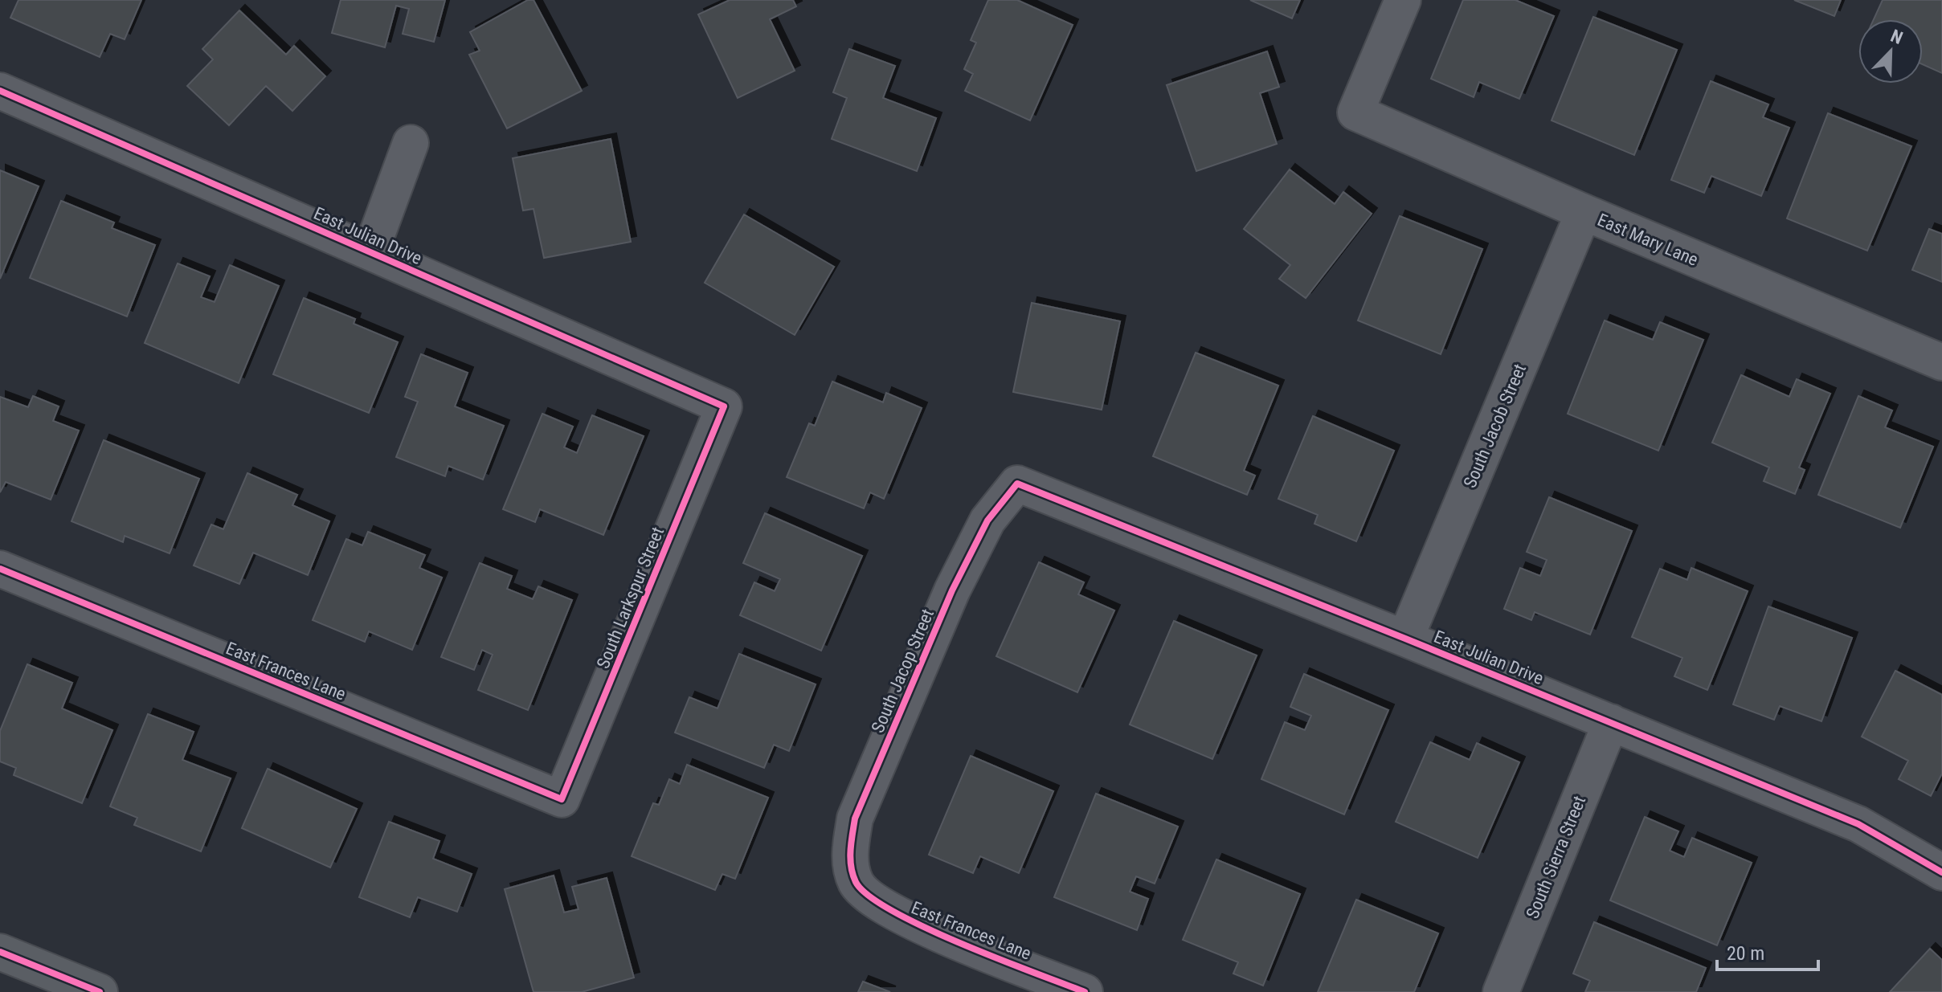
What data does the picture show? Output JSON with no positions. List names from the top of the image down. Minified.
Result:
{"streets":{"street":["East Julian Drive","East Mary Lane","South Jacob Street","South Larkspur Street","East Frances Lane","South Jacop Street","South Sierra Street"]},"crossings":[["East Julian Drive","South Jacob Street"],["East Julian Drive","South Larkspur Street"],["East Julian Drive","South Jacop Street"],["East Julian Drive","South Sierra Street"],["East Mary Lane","South Jacob Street"],["South Larkspur Street","East Frances Lane"],["East Frances Lane","South Jacop Street"]],"scale_bar":"20 m","north":"top right"}
